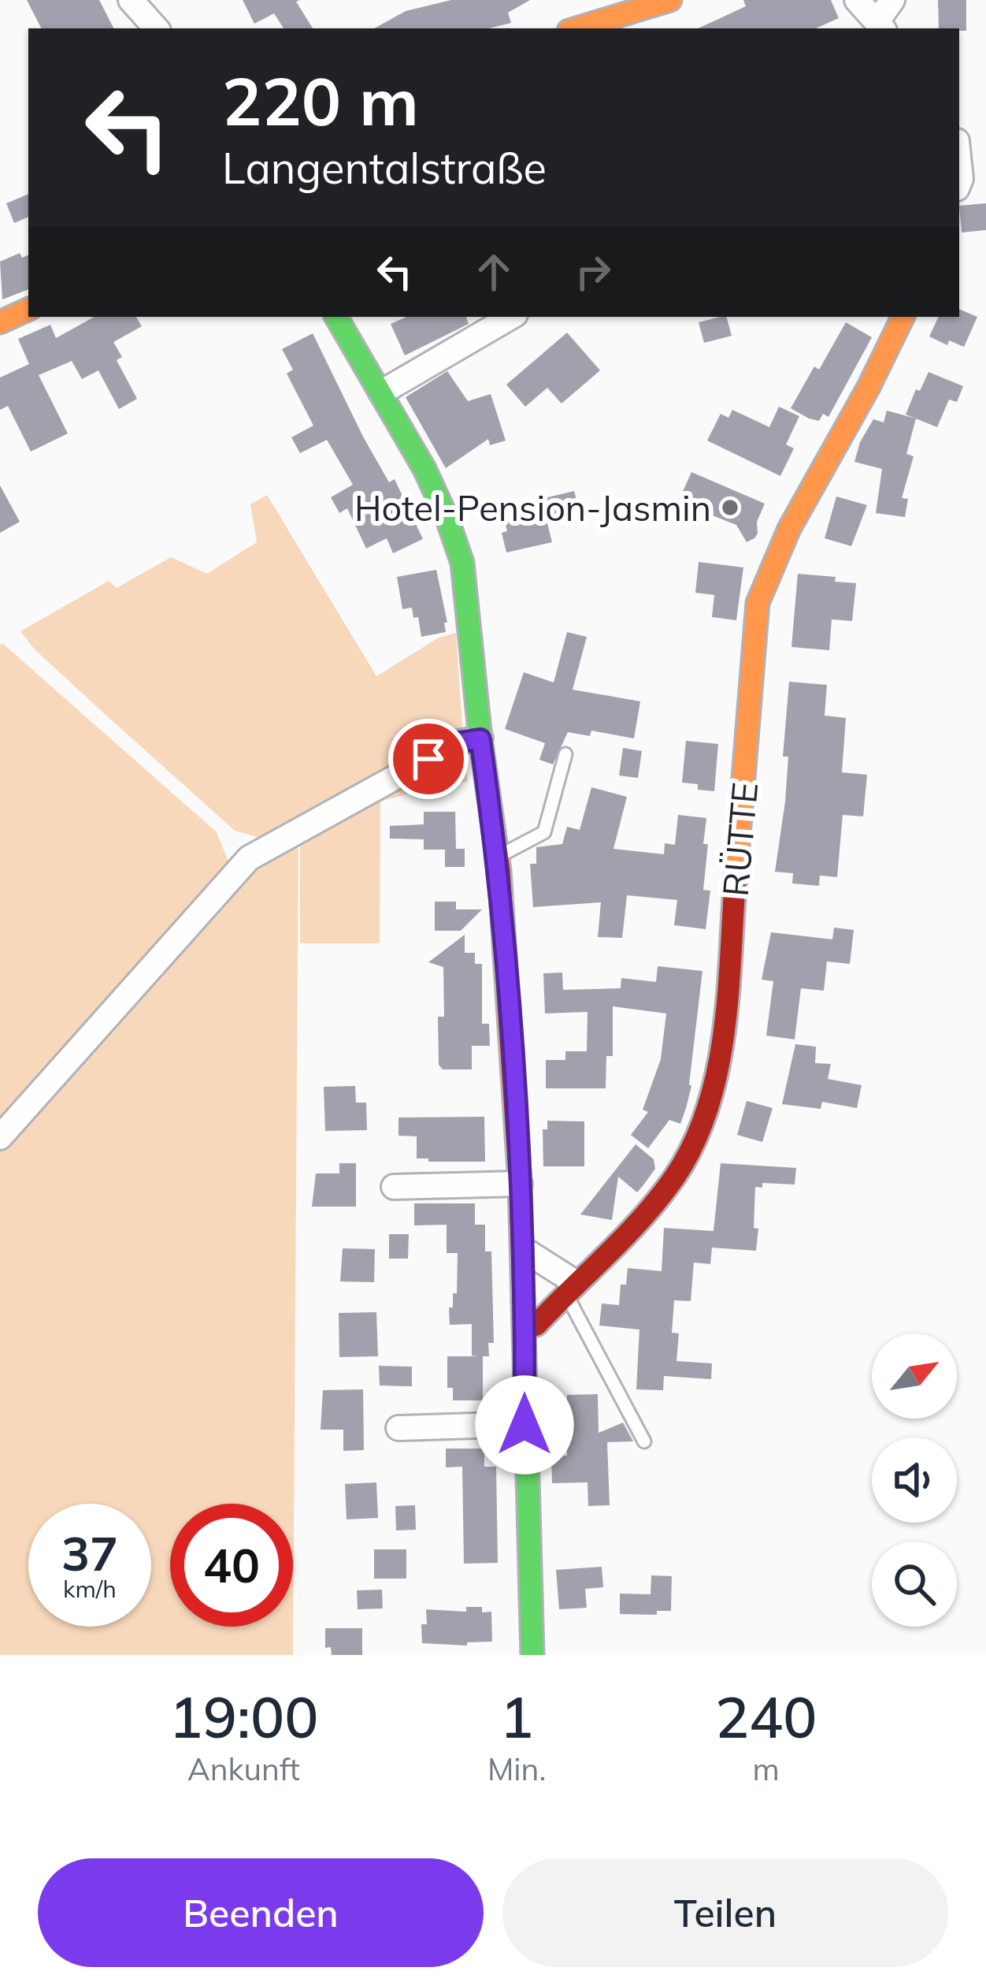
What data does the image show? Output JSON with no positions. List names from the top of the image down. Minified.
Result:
{"streets":{"street":["RÜTTE"]},"places":["Hotel-Pension-Jasmin"],"north":"top right","page":{"turn":["220 m","Langentalstraße"],"speed":"37 km/h","limit":"40","eta":["19:00","Ankunft","1","Min.","240","m"],"buttons":["Beenden","Teilen"]}}
